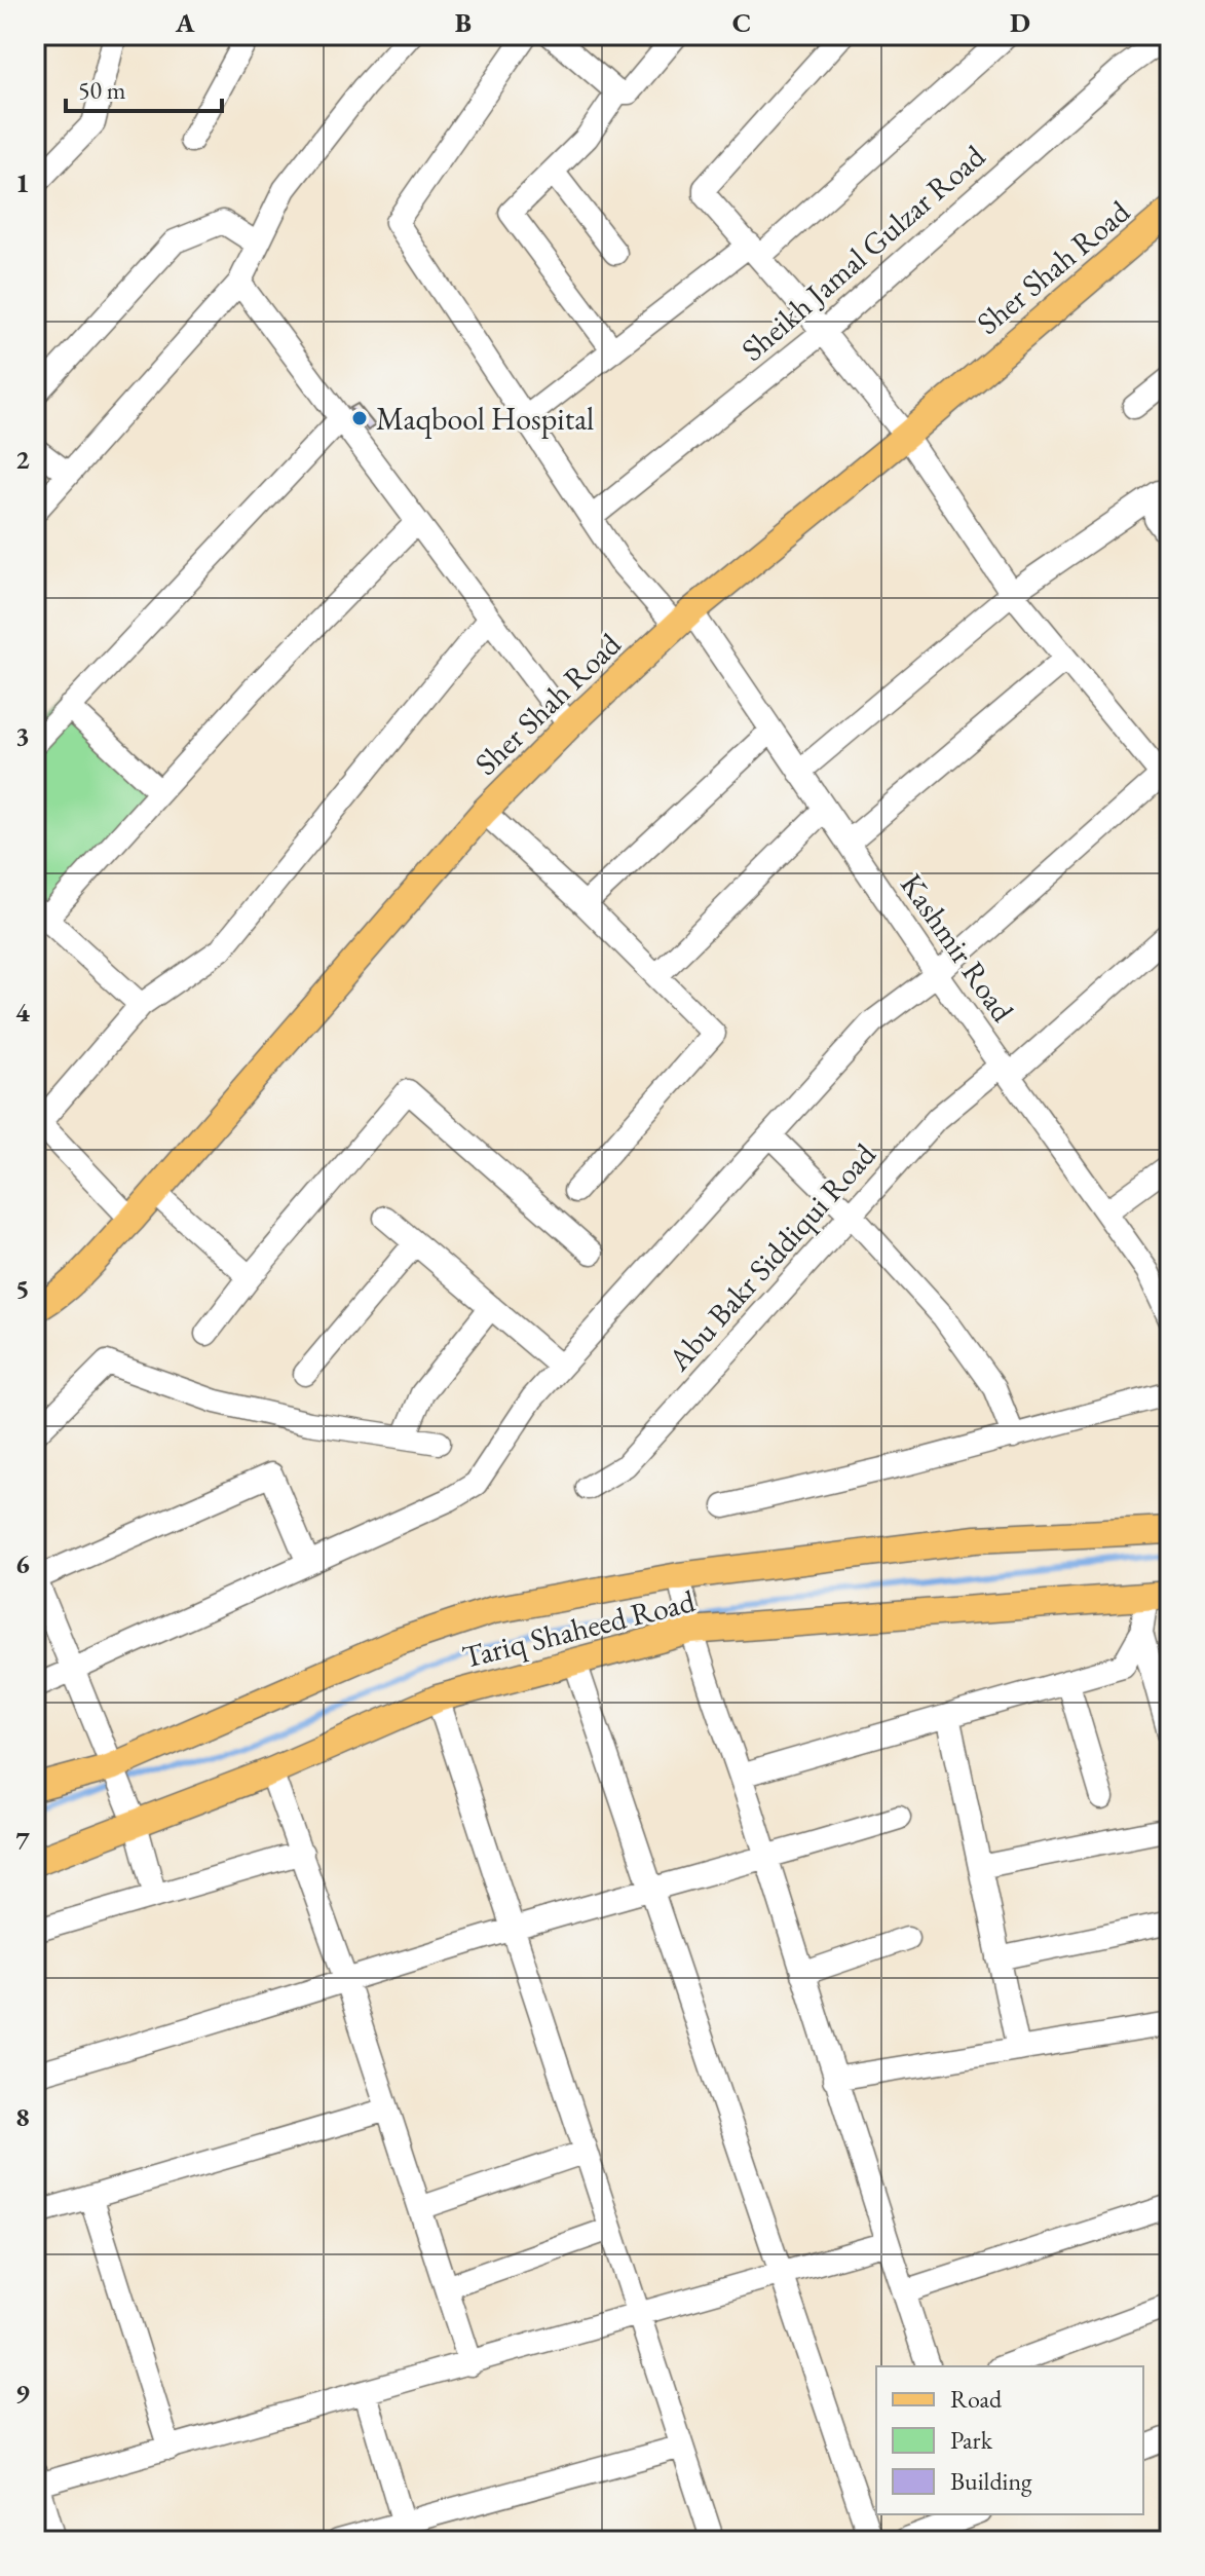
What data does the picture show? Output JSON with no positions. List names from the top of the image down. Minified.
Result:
{"streets":{"main road":["Sher Shah Road","Tariq Shaheed Road"],"street":["Sheikh Jamal Gulzar Road","Kashmir Road","Abu Bakr Siddiqui Road"]},"crossings":[["Sheikh Jamal Gulzar Road","Kashmir Road"],["Sher Shah Road","Kashmir Road"],["Kashmir Road","Abu Bakr Siddiqui Road"]],"places":["Maqbool Hospital"],"legend":["Road","Park","Building"],"scale_bar":"50 m","grid":{"columns":["A","B","C","D"],"rows":["1","2","3","4","5","6","7","8","9"]}}
